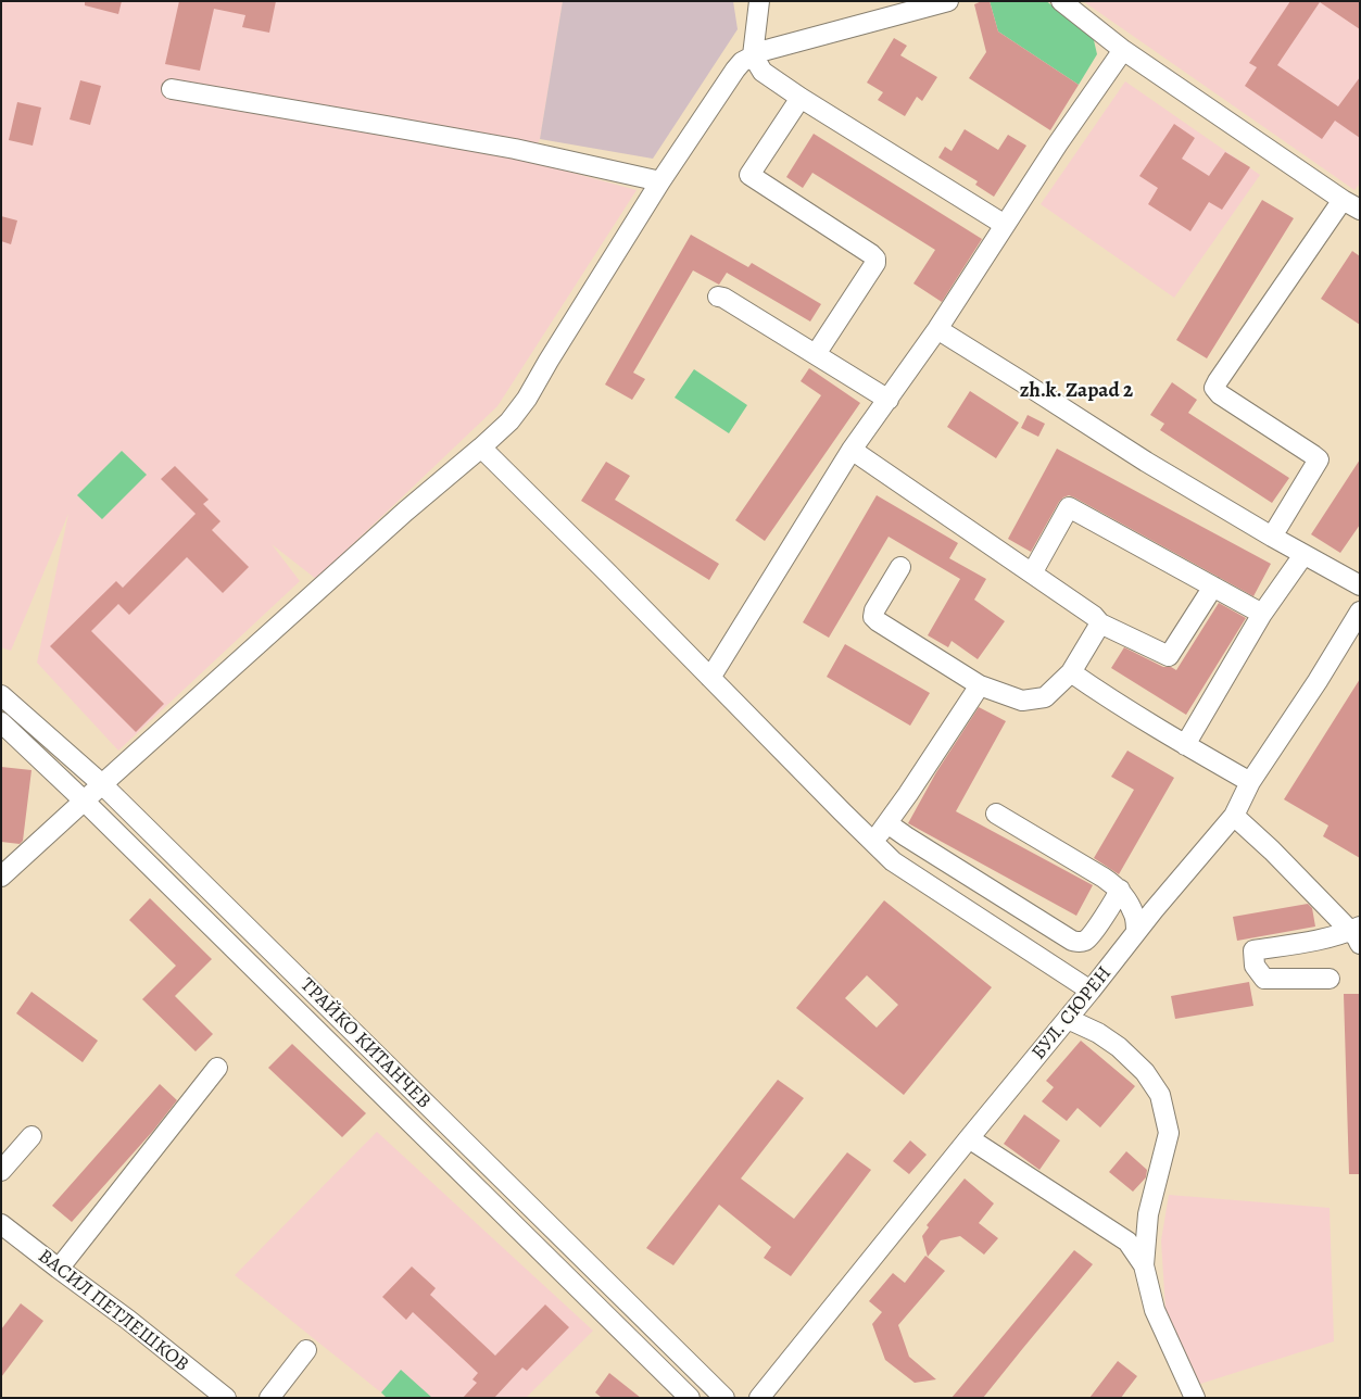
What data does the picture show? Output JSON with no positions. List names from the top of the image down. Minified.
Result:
{"streets":{"street":["БУЛ. СЮРЕН","ТРАЙКО КИТАНЧЕВ","ВАСИЛ ПЕТЛЕШКОВ"]},"districts":["zh.k. Zapad 2"]}
